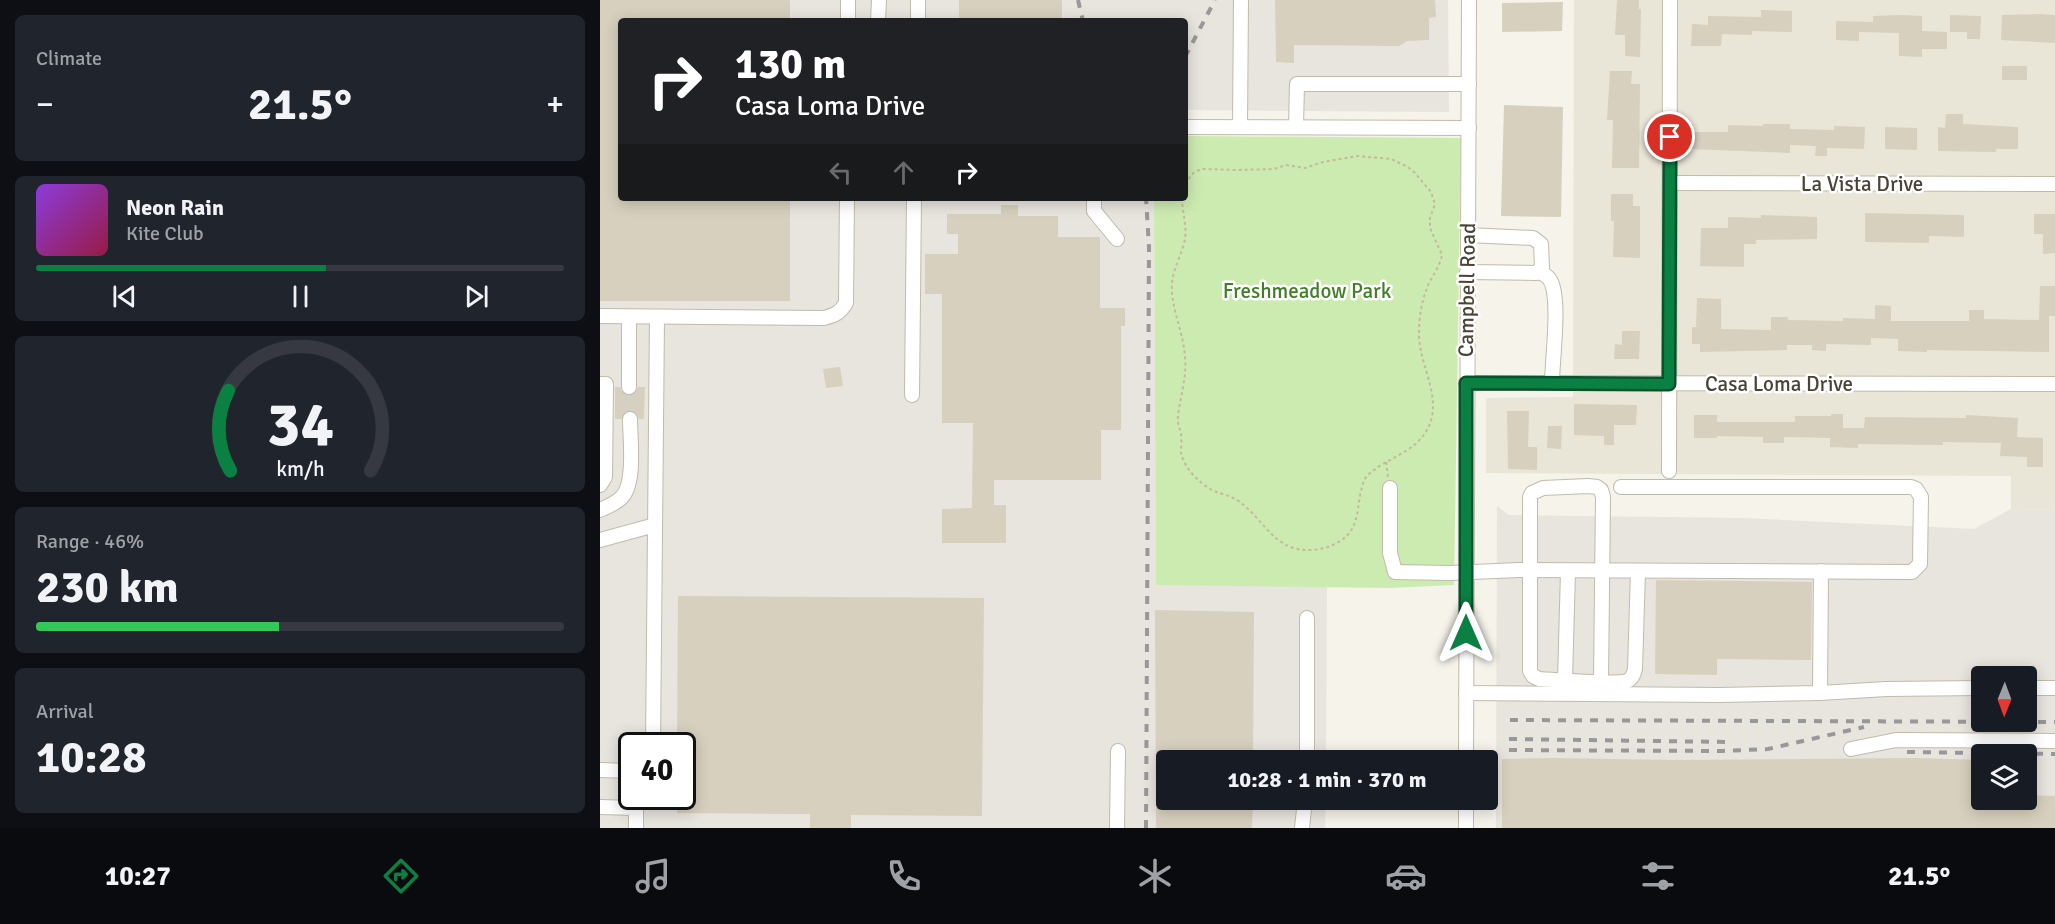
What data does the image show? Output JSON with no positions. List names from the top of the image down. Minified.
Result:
{"streets":{"street":["La Vista Drive","Campbell Road","Casa Loma Drive"]},"crossings":[["Campbell Road","Casa Loma Drive"]],"parks":["Freshmeadow Park"],"north":"bottom","page":{"tile":["Climate",["Range · 46%","230 km"],["Arrival","10:28"]],"turn":["130 m","Casa Loma Drive"],"heat":["−","21.5°","+"],"song":["Neon Rain","Kite Club"],"limit":"40","trip":"10:28 · 1 min · 370 m","tabs":["10:27","21.5°"],"gauge":["34","km/h"]}}
